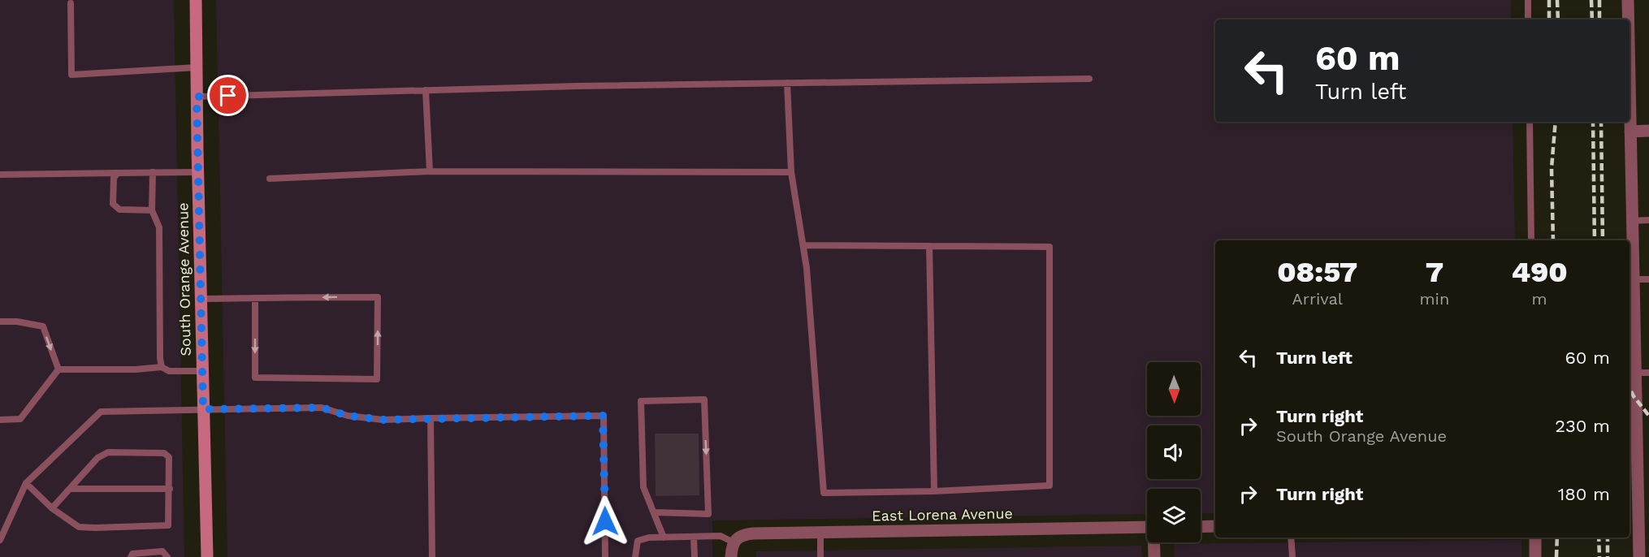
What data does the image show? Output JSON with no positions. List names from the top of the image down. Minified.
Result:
{"streets":{"street":["South Orange Avenue","East Lorena Avenue"]},"north":"bottom","page":{"turn":["60 m","Turn left"],"eta":["08:57","Arrival","7","min","490","m"],"list":[{"name":"Turn left","value":"60 m"},{"name":"Turn right","note":"South Orange Avenue","value":"230 m"},{"name":"Turn right","value":"180 m"}]}}
